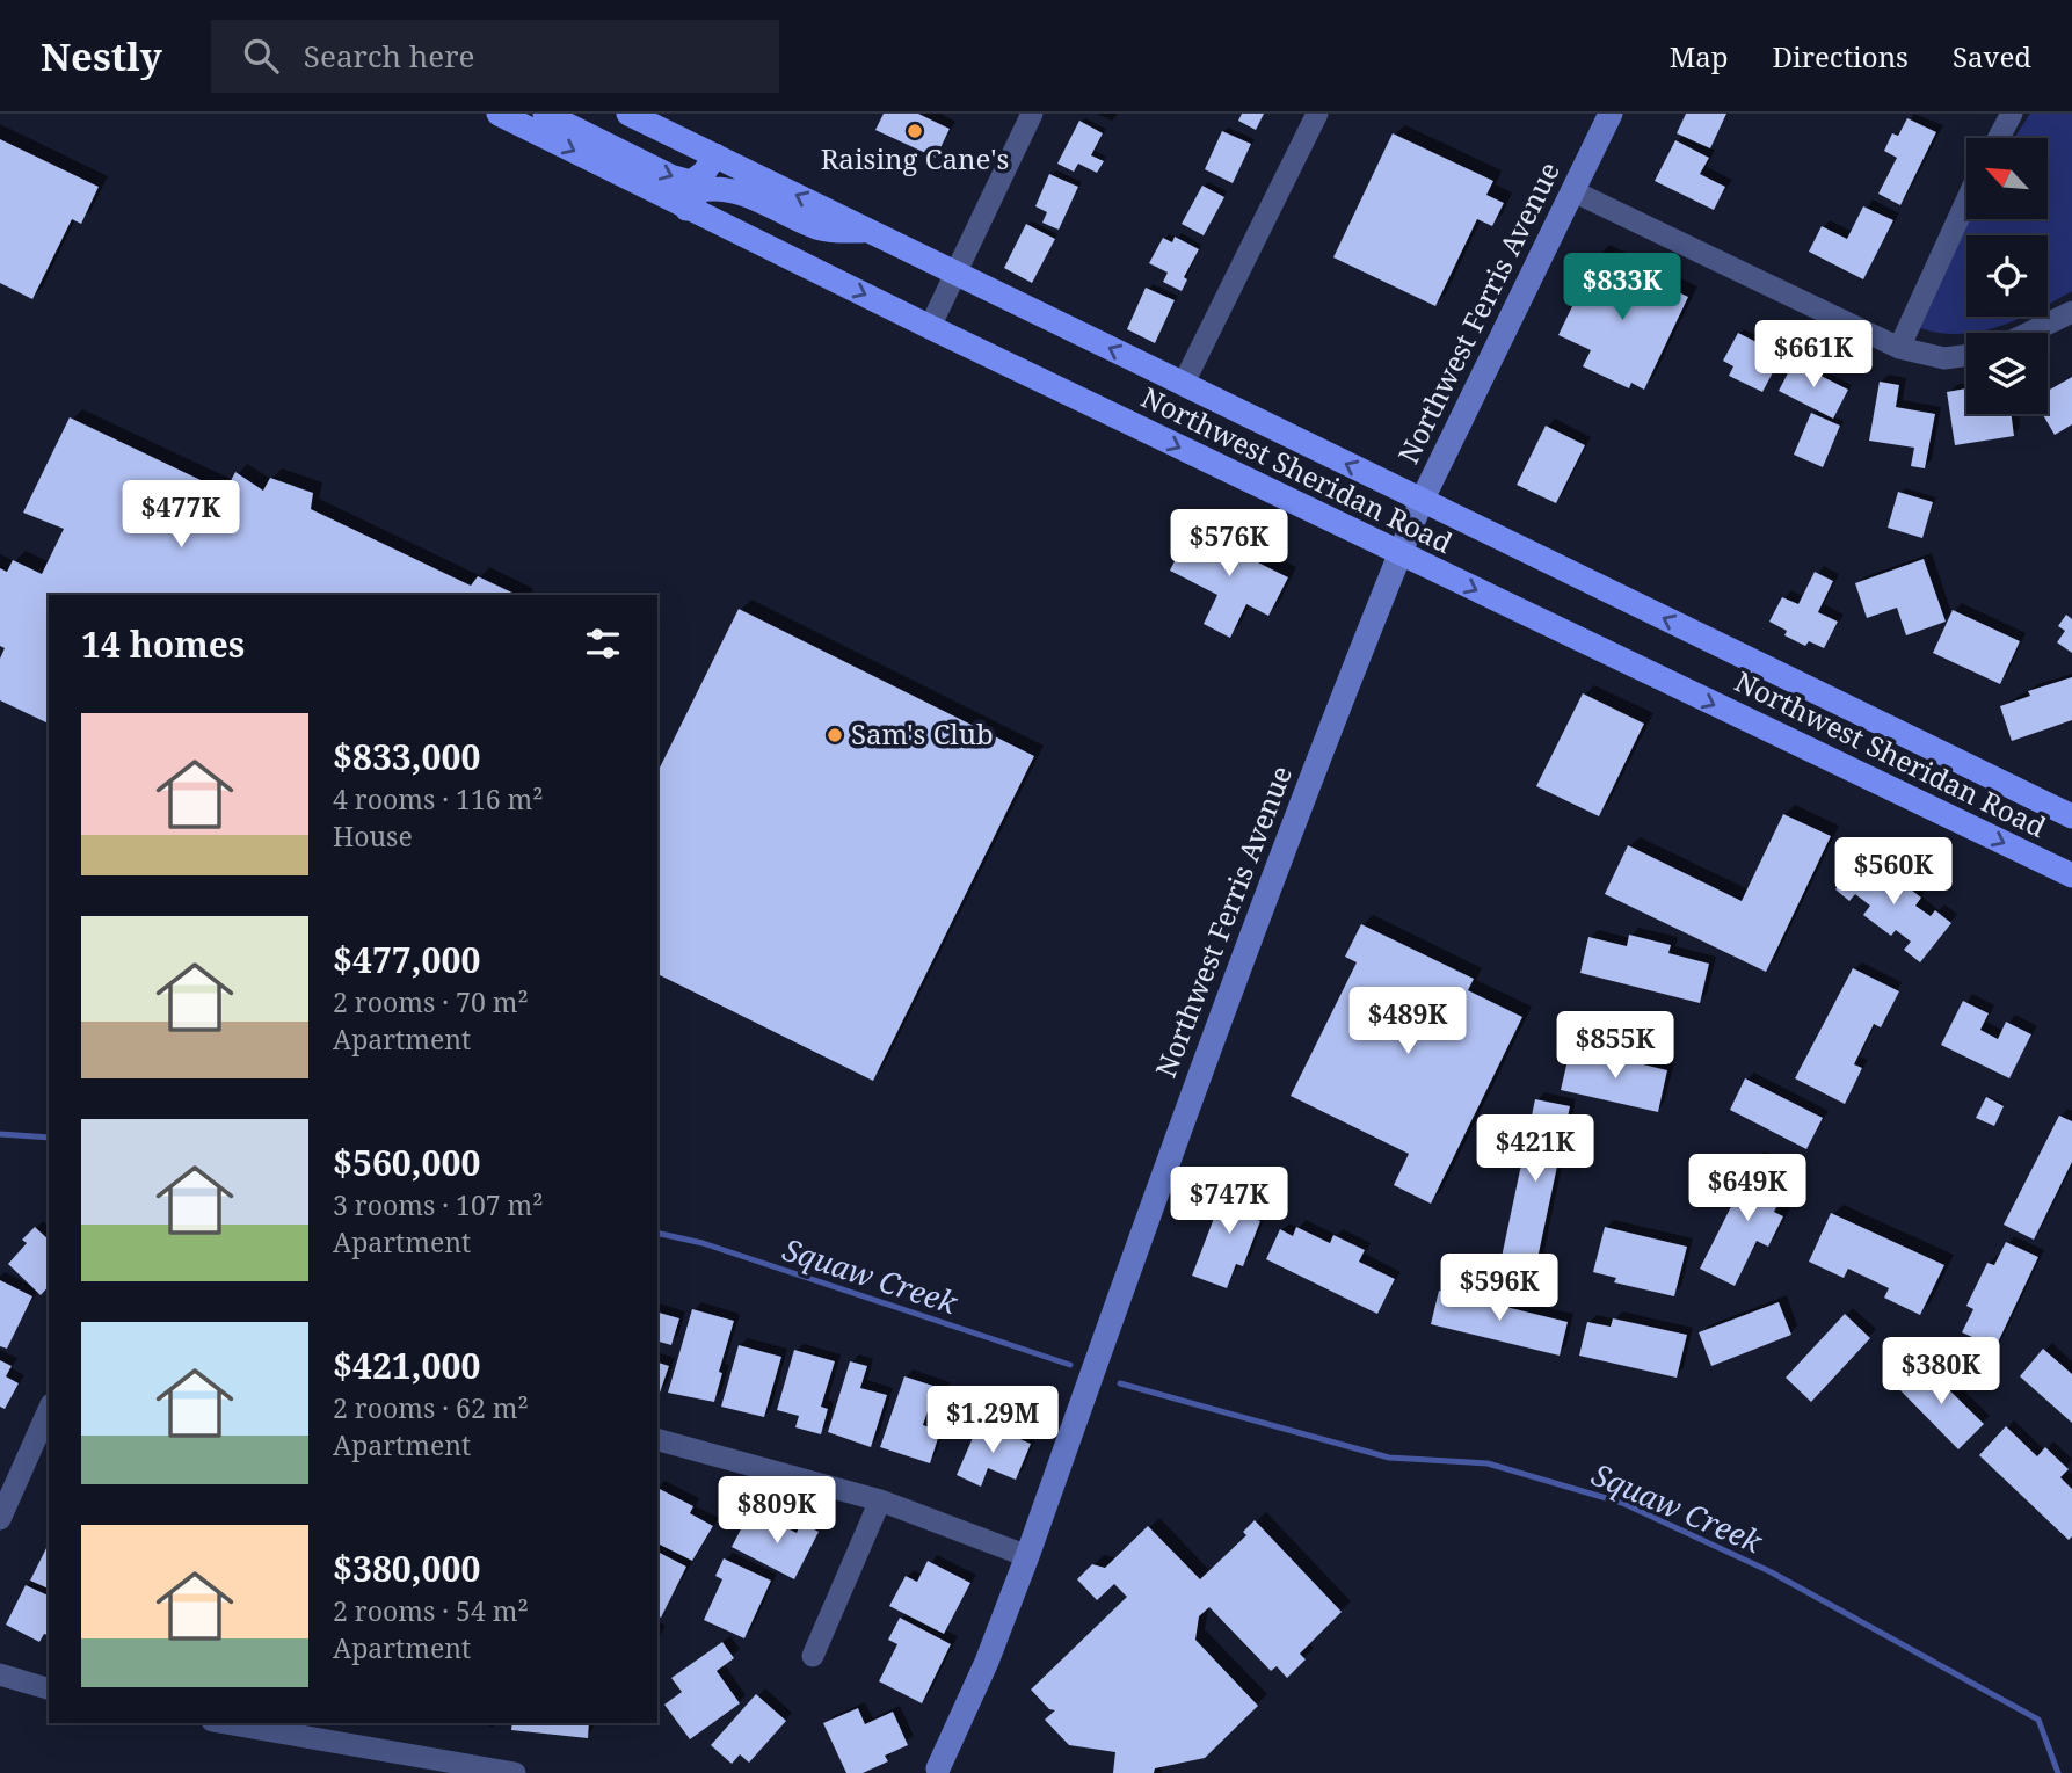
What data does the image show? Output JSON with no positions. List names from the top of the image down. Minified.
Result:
{"streets":{"main road":["Northwest Sheridan Road"],"street":["Northwest Ferris Avenue"]},"crossings":[["Northwest Ferris Avenue","Northwest Sheridan Road"]],"water":["Squaw Creek"],"places":["Raising Cane's","Sam's Club"],"north":"top left","page":{"header":"Nestly","search":"Search here","nav":["Map","Directions","Saved"],"price":["$833K","$661K","$477K","$576K","$560K","$489K","$855K","$421K","$649K","$747K","$596K","$380K","$1.29M","$809K"],"heading":"14 homes","list":[{"name":"$833,000","note":"4 rooms · 116 m² · House"},{"name":"$477,000","note":"2 rooms · 70 m² · Apartment"},{"name":"$560,000","note":"3 rooms · 107 m² · Apartment"},{"name":"$421,000","note":"2 rooms · 62 m² · Apartment"},{"name":"$380,000","note":"2 rooms · 54 m² · Apartment"}]}}
